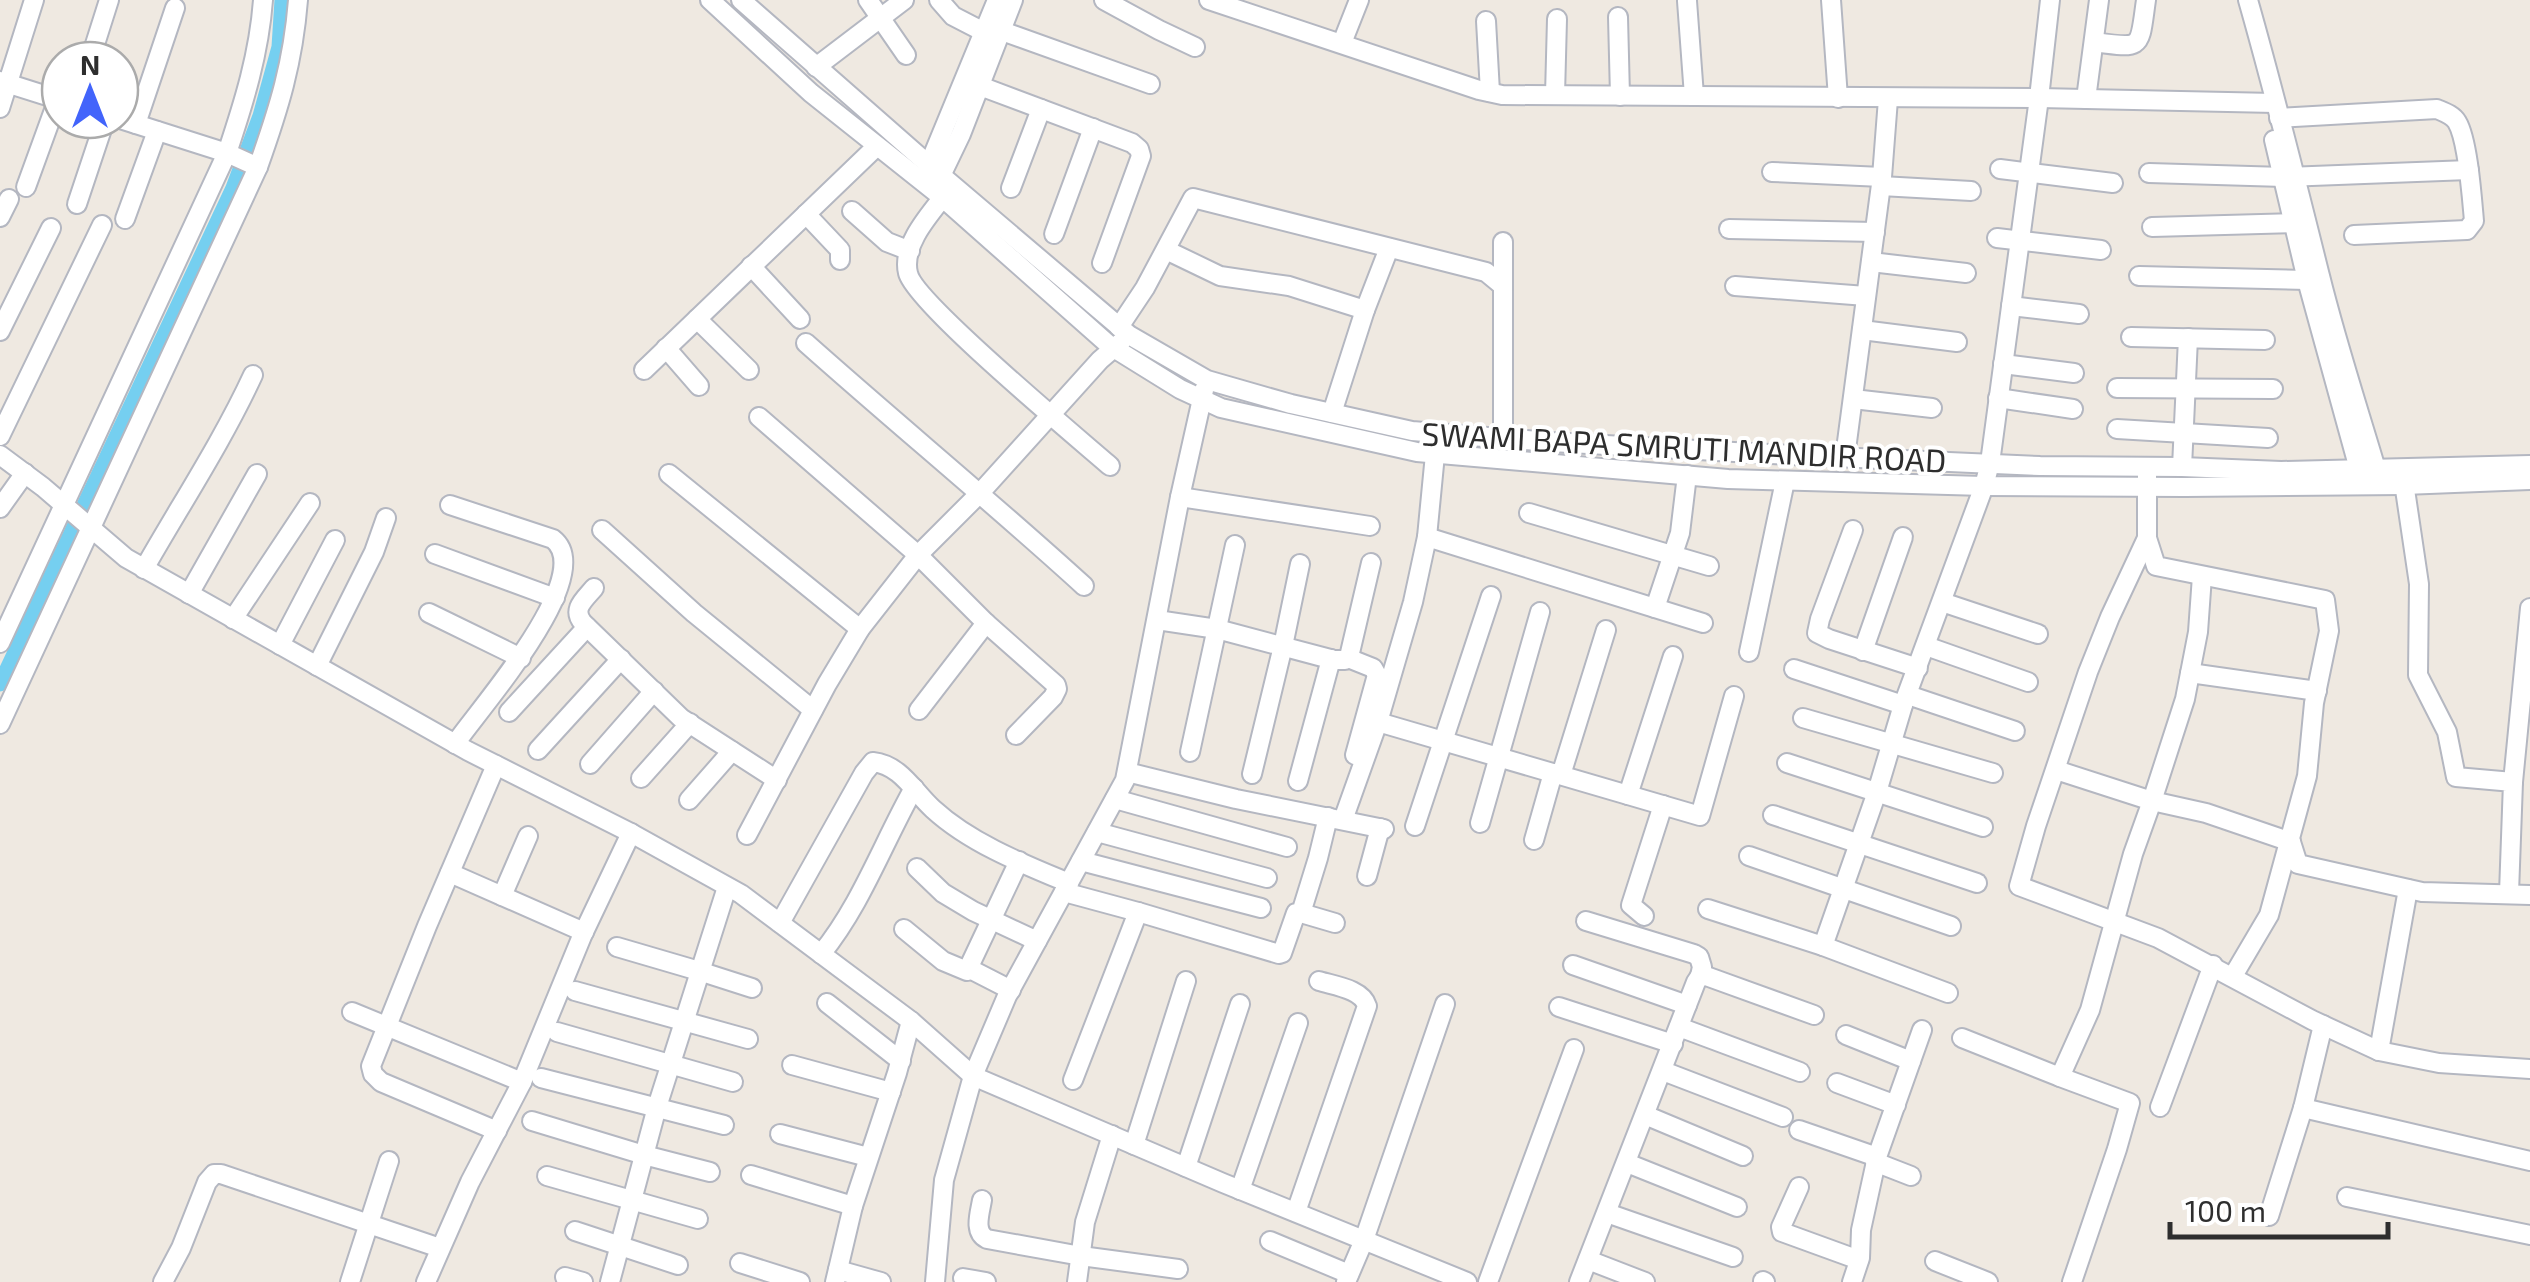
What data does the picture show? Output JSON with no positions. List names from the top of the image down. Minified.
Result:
{"streets":{"street":["SWAMI BAPA SMRUTI MANDIR ROAD"]},"scale_bar":"100 m","north":"top"}
